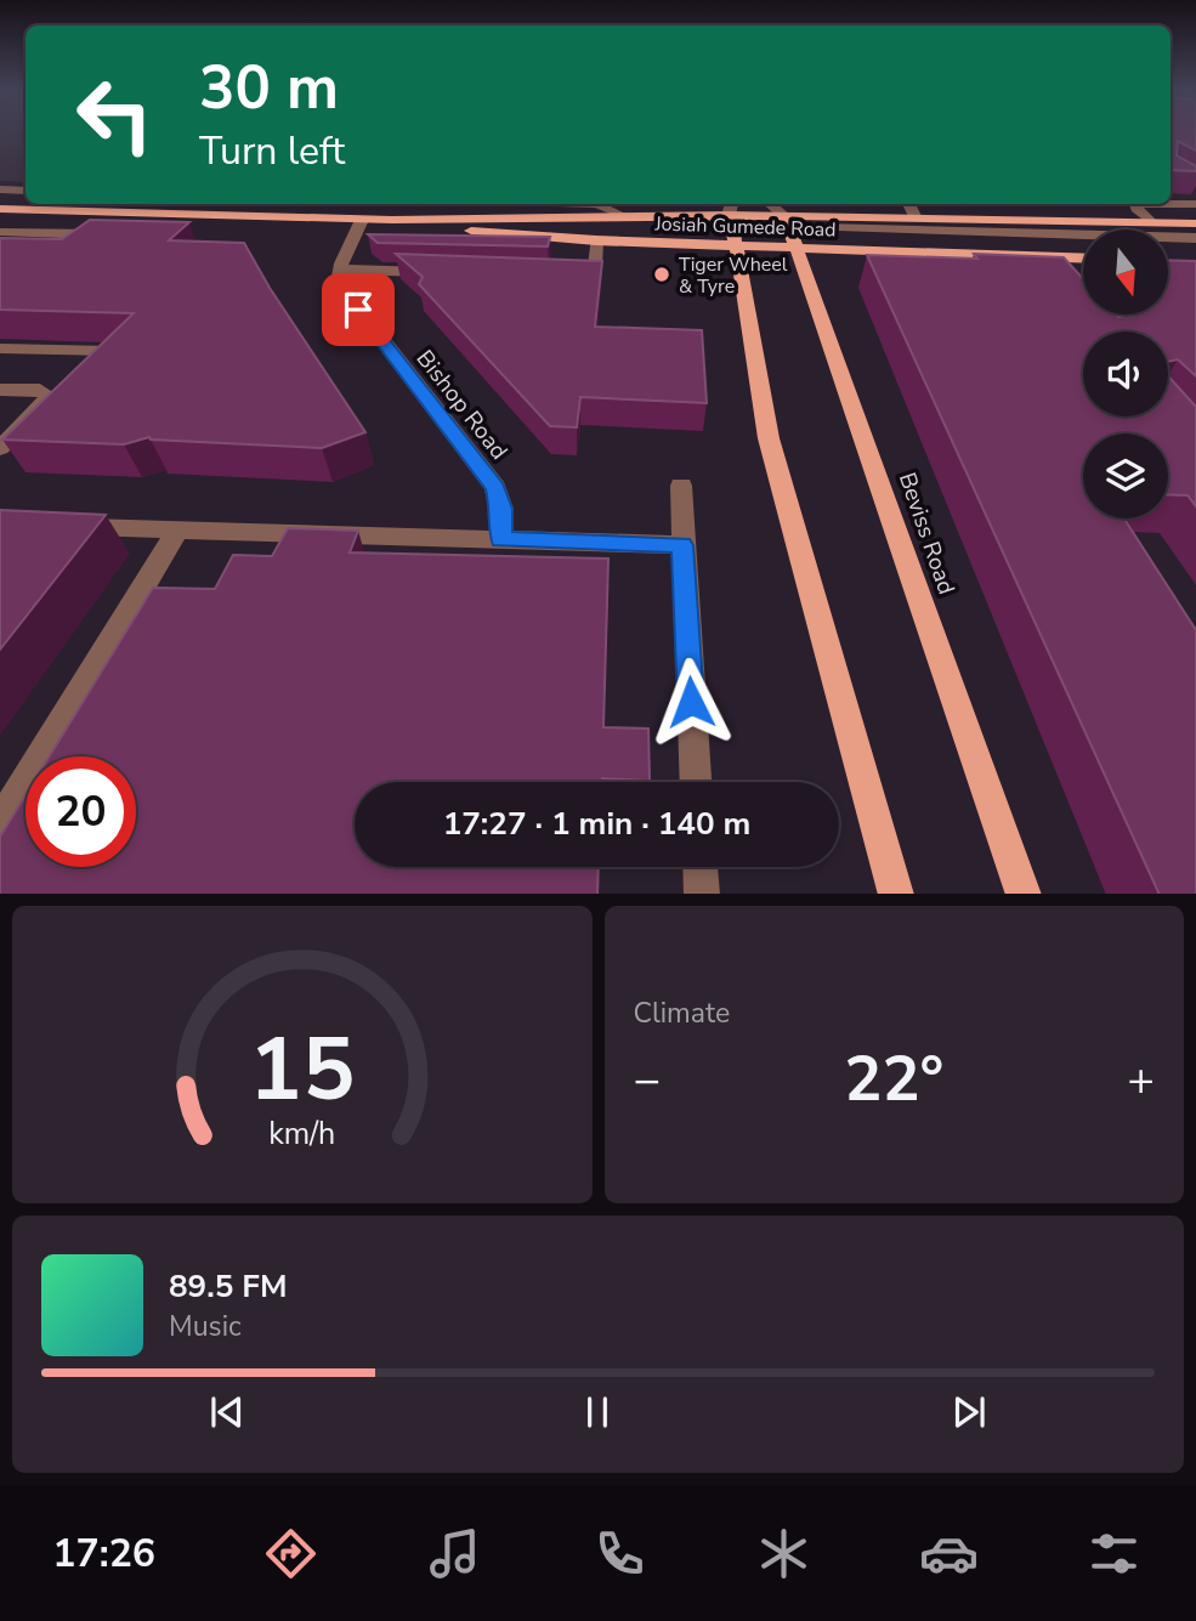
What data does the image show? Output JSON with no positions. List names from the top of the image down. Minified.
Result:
{"streets":{"main road":["Josiah Gumede Road","Beviss Road"],"street":["Bishop Road"]},"crossings":[["Josiah Gumede Road","Beviss Road"]],"places":["Tiger Wheel & Tyre"],"north":"bottom","page":{"turn":["30 m","Turn left"],"limit":"20","trip":"17:27 · 1 min · 140 m","tile":"Climate","heat":["−","22°","+"],"song":["89.5 FM","Music"],"tabs":"17:26","gauge":["15","km/h"]}}
